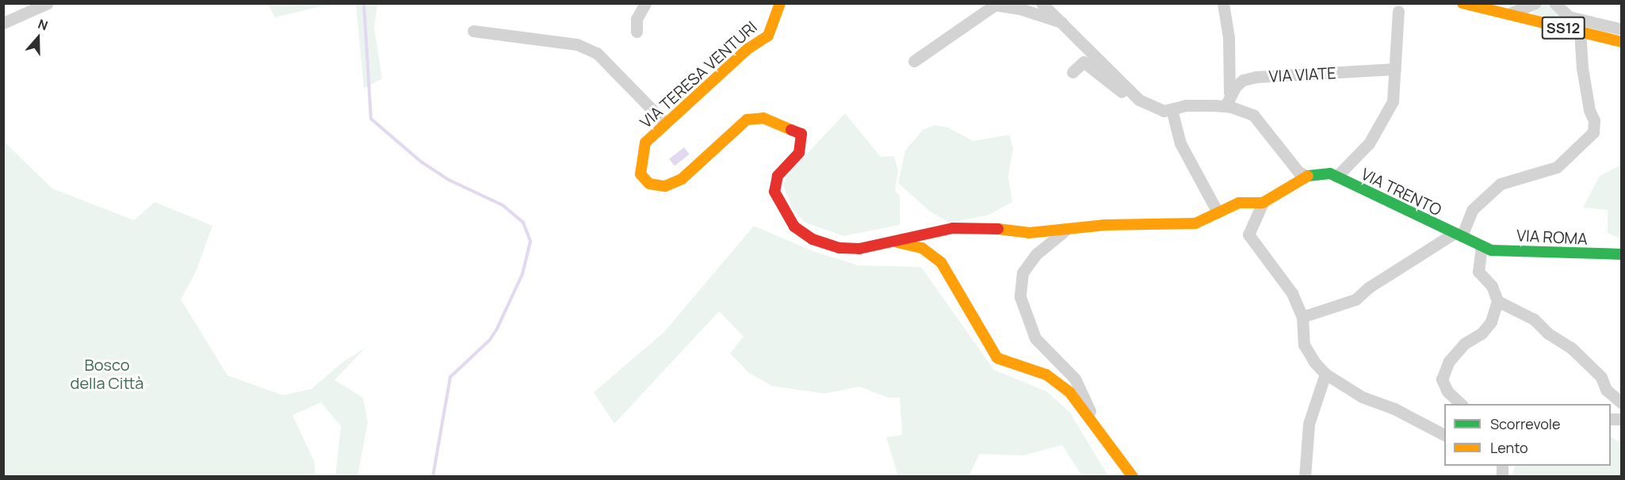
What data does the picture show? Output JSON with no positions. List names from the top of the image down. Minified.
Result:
{"streets":{"street":["SS12","VIA TERESA VENTURI","VIA VIATE","VIA TRENTO","VIA ROMA"]},"crossings":[["VIA TRENTO","VIA ROMA"]],"parks":["Bosco della Città"],"legend":["Scorrevole","Lento"],"north":"top"}
